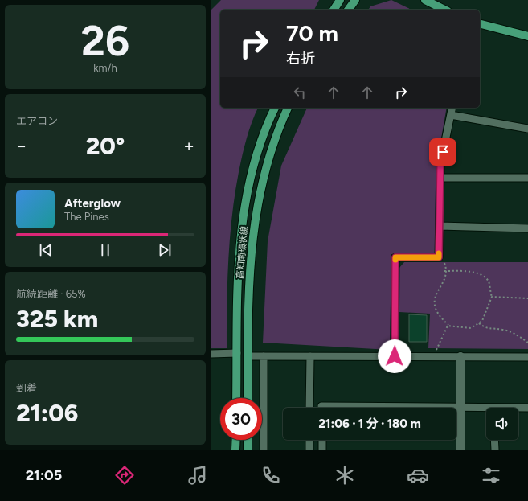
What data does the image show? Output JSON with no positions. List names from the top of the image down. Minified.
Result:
{"streets":{"main road":["高知南環状線"]},"page":{"tile":[["26","km/h"],"エアコン",["航続距離 · 65%","325 km"],["到着","21:06"]],"turn":["70 m","右折"],"heat":["−","20°","+"],"song":["Afterglow","The Pines"],"limit":"30","trip":"21:06 · 1 分 · 180 m","tabs":"21:05"}}
